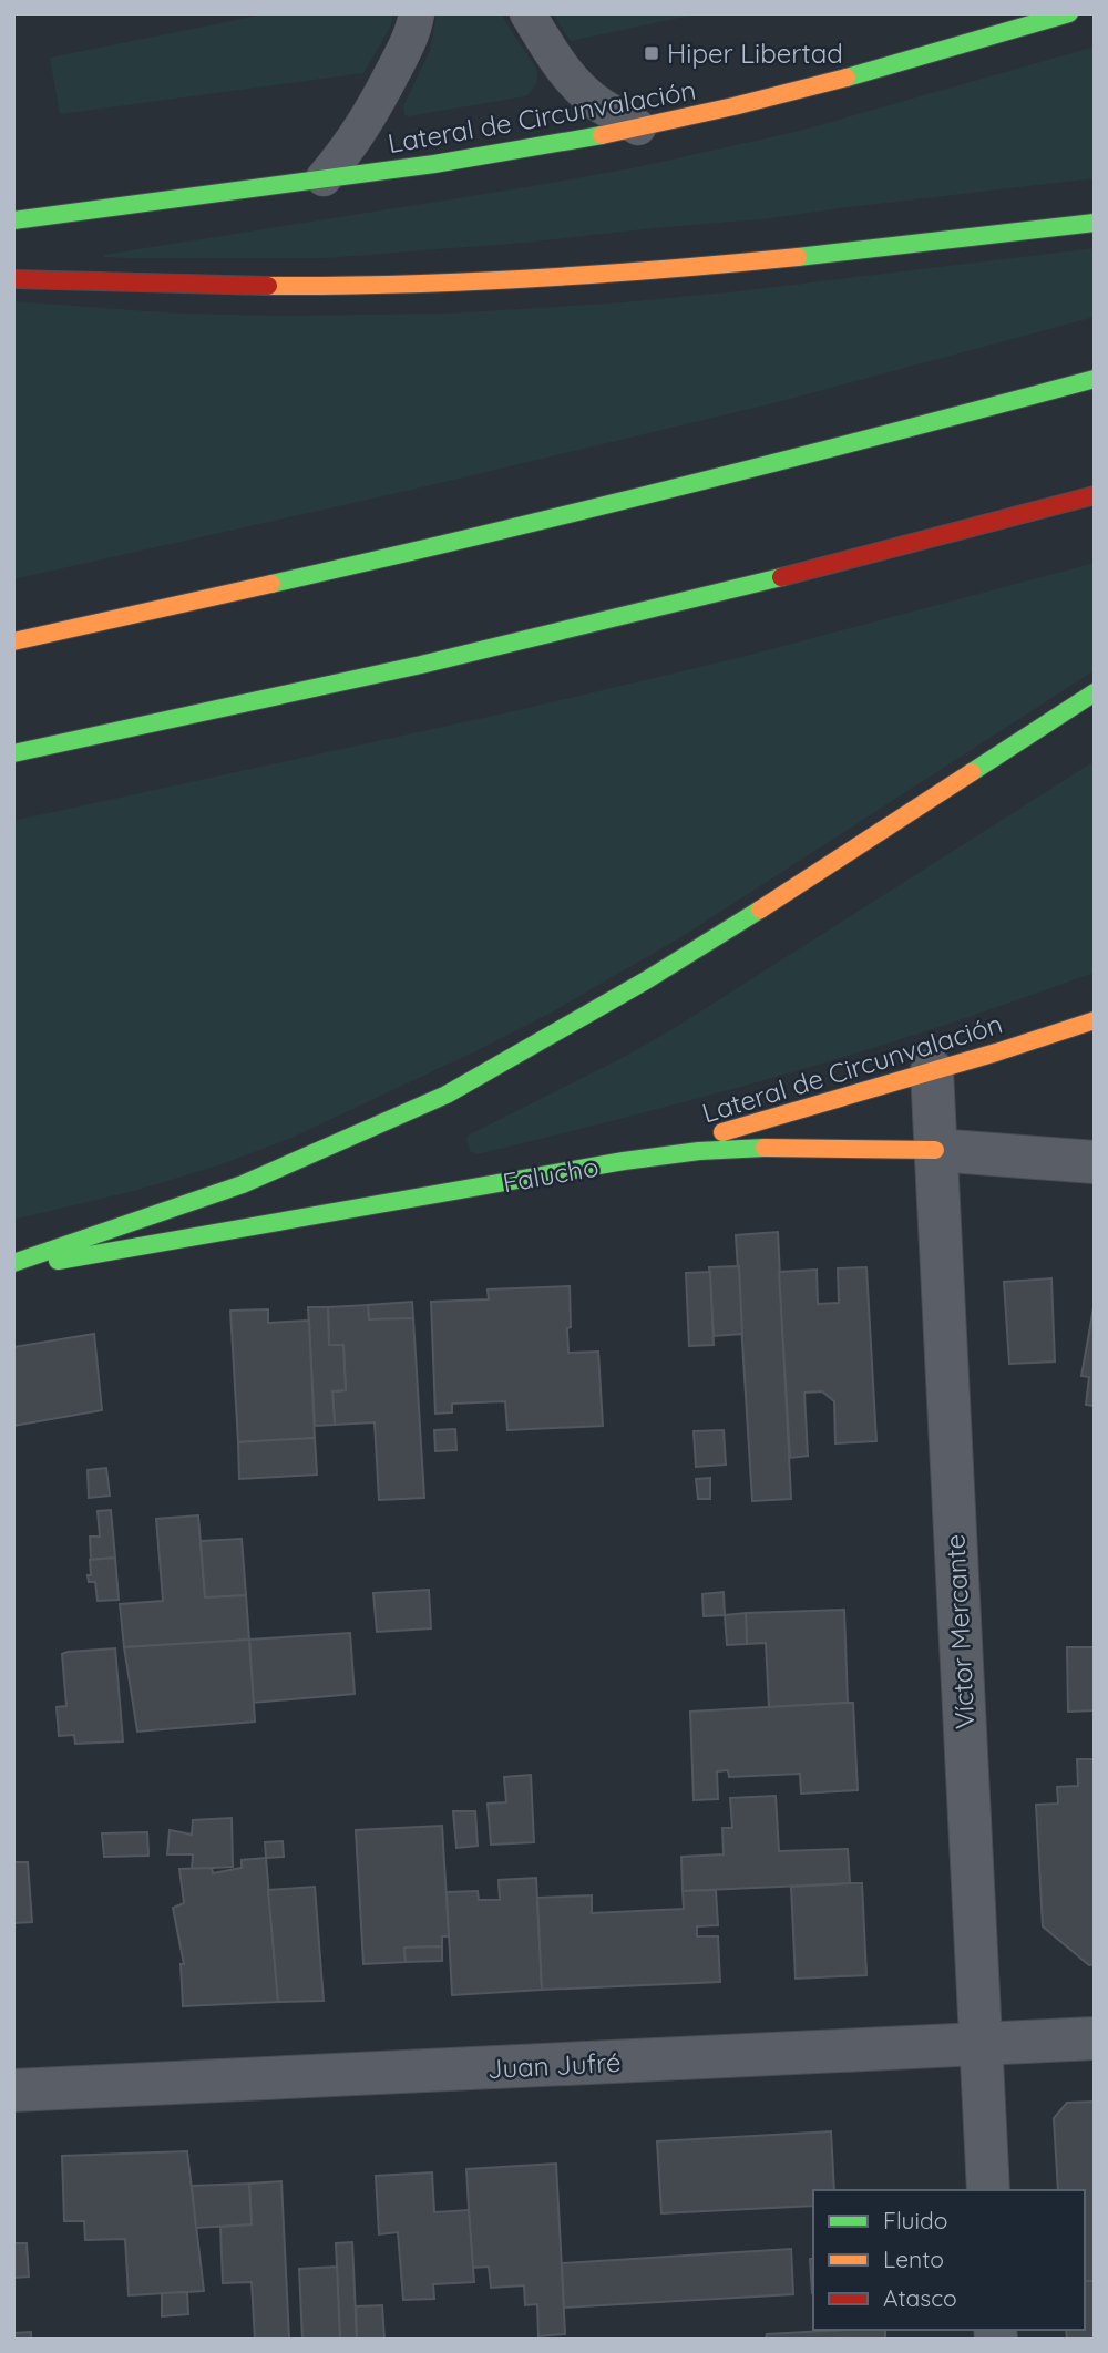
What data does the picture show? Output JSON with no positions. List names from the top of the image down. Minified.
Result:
{"streets":{"main road":["Lateral de Circunvalación","Falucho"],"street":["Víctor Mercante","Juan Jufré"]},"crossings":[["Lateral de Circunvalación","Falucho"],["Lateral de Circunvalación","Víctor Mercante"],["Falucho","Víctor Mercante"],["Víctor Mercante","Juan Jufré"]],"places":{"transit":["Hiper Libertad"]},"legend":["Fluido","Lento","Atasco"]}
